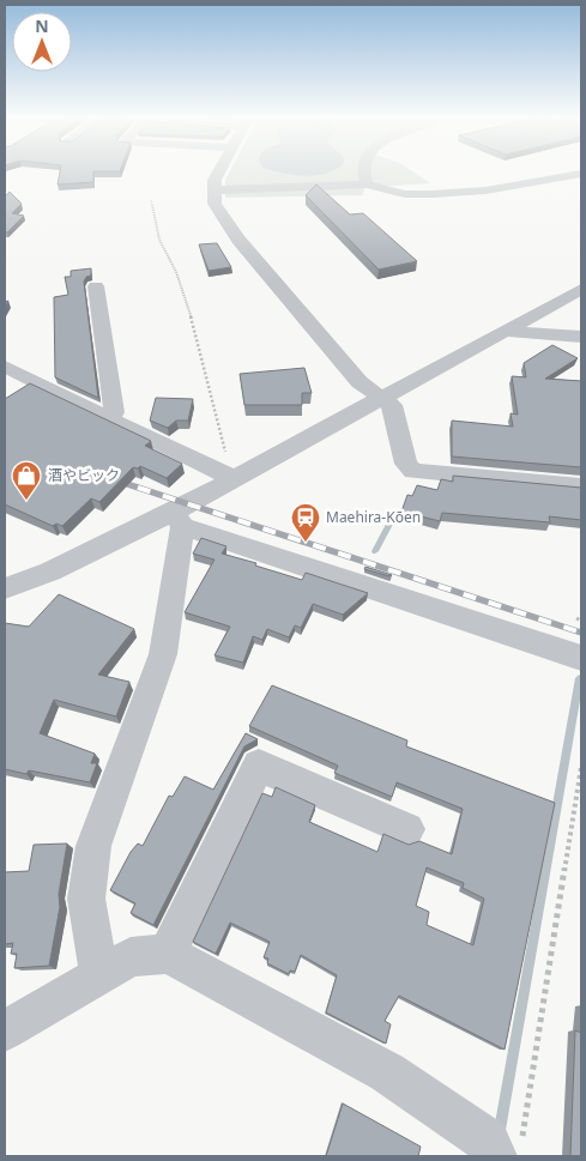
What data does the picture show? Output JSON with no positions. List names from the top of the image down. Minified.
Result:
{"places":{"shop":["酒やビック"],"station":["Maehira-Kōen"]},"north":"top"}
